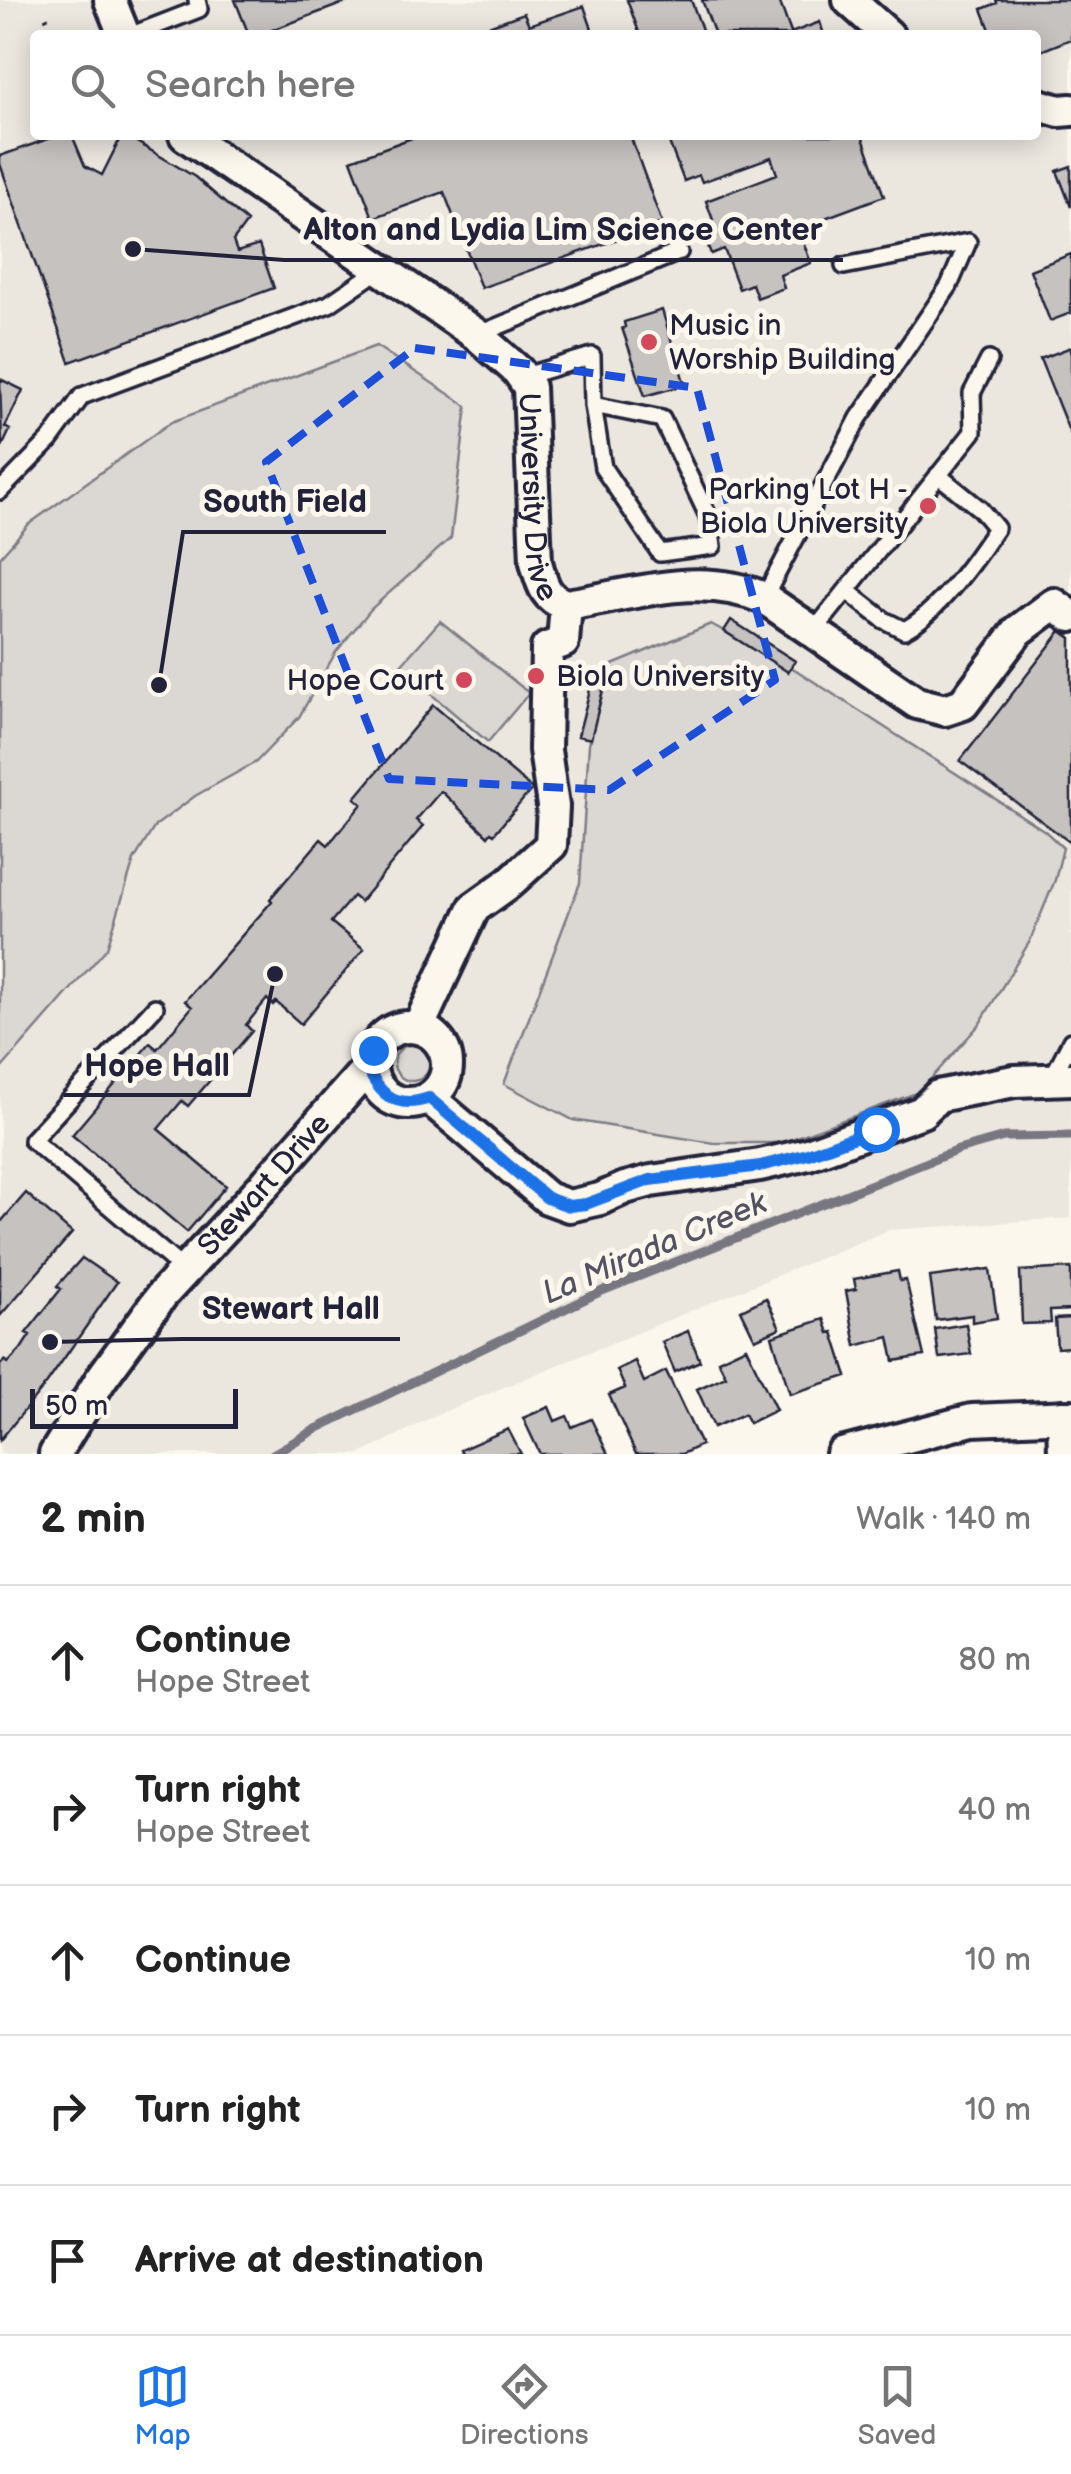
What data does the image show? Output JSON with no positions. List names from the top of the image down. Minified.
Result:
{"streets":{"street":["University Drive","Stewart Drive"]},"water":["La Mirada Creek"],"places":["Alton and Lydia Lim Science Center","Music in Worship Building","Parking Lot H - Biola University","Biola University","Hope Court","South Field","Hope Hall","Stewart Hall"],"scale_bar":"50 m","page":{"search":"Search here","scale":"50 m","heading":["2 min","Walk · 140 m"],"list":[["Continue","Hope Street","80 m"],["Turn right","Hope Street","40 m"],["Continue","10 m"],["Turn right","10 m"],"Arrive at destination"],"nav":["Map","Directions","Saved"]}}
